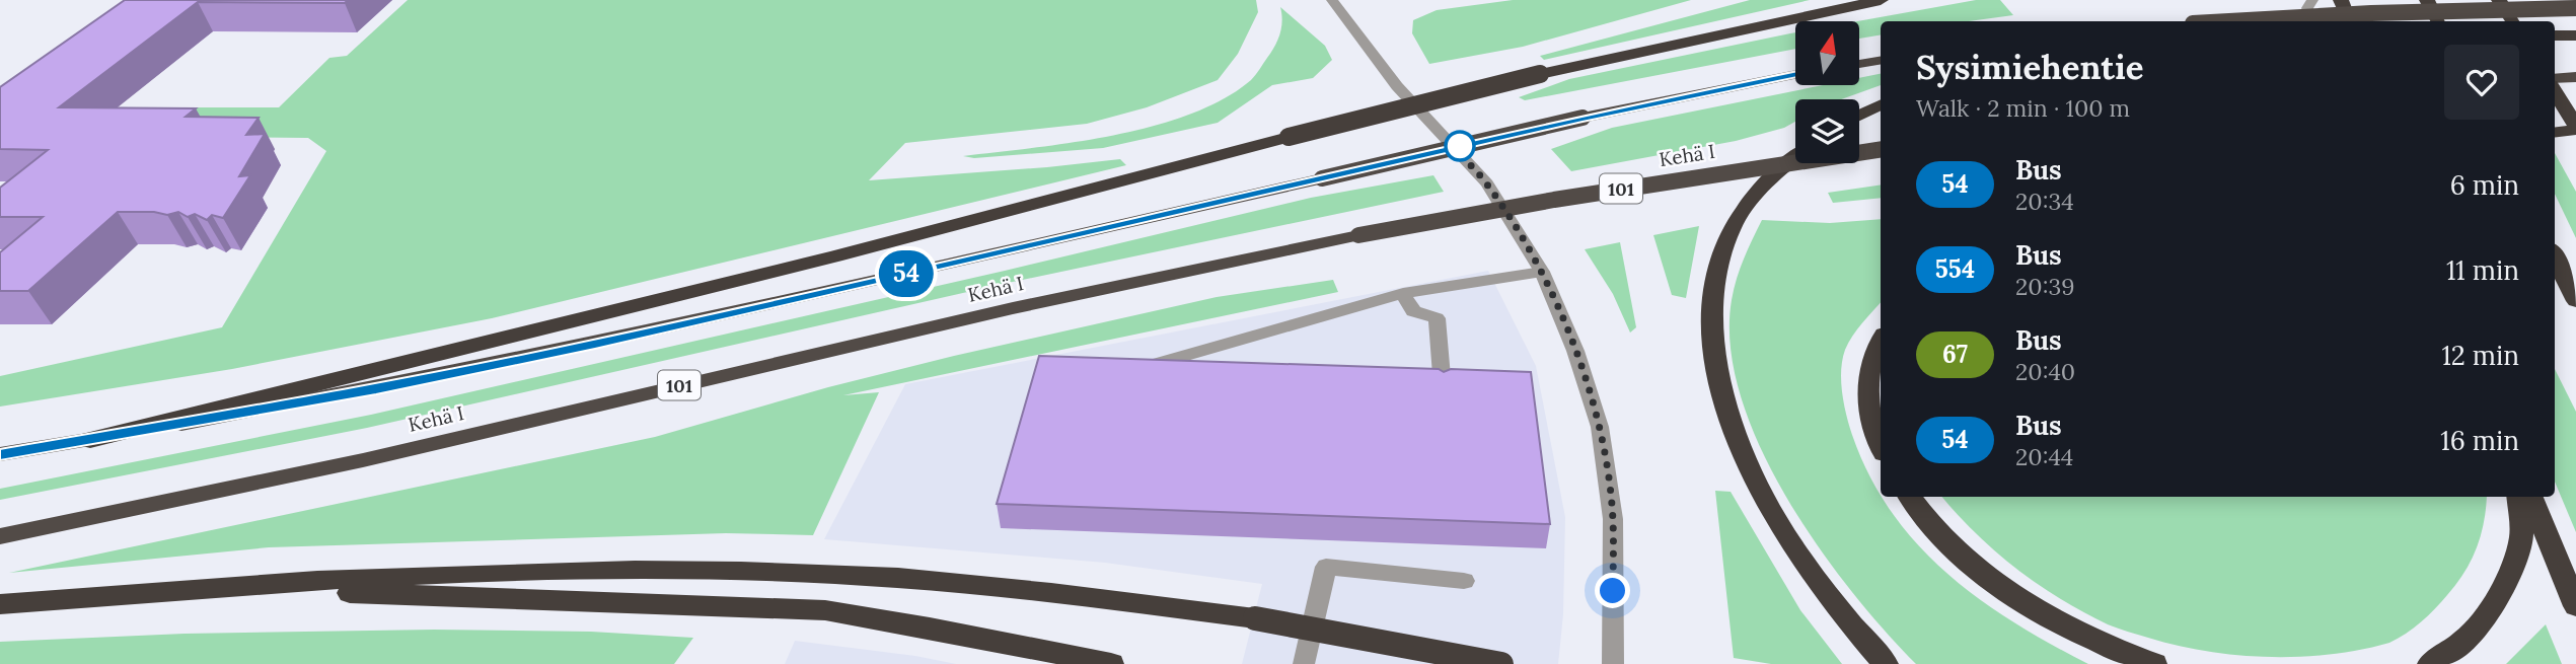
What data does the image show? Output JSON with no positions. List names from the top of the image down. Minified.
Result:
{"streets":{"highway":["Kehä I","101"]},"lines":["bus line 54"],"north":"top","page":{"on_map":"54","heading":["Sysimiehentie","Walk · 2 min · 100 m"],"list":[{"mark":"54","name":"Bus","note":"20:34","value":"6 min"},{"mark":"554","name":"Bus","note":"20:39","value":"11 min"},{"mark":"67","name":"Bus","note":"20:40","value":"12 min"},{"mark":"54","name":"Bus","note":"20:44","value":"16 min"}]}}
